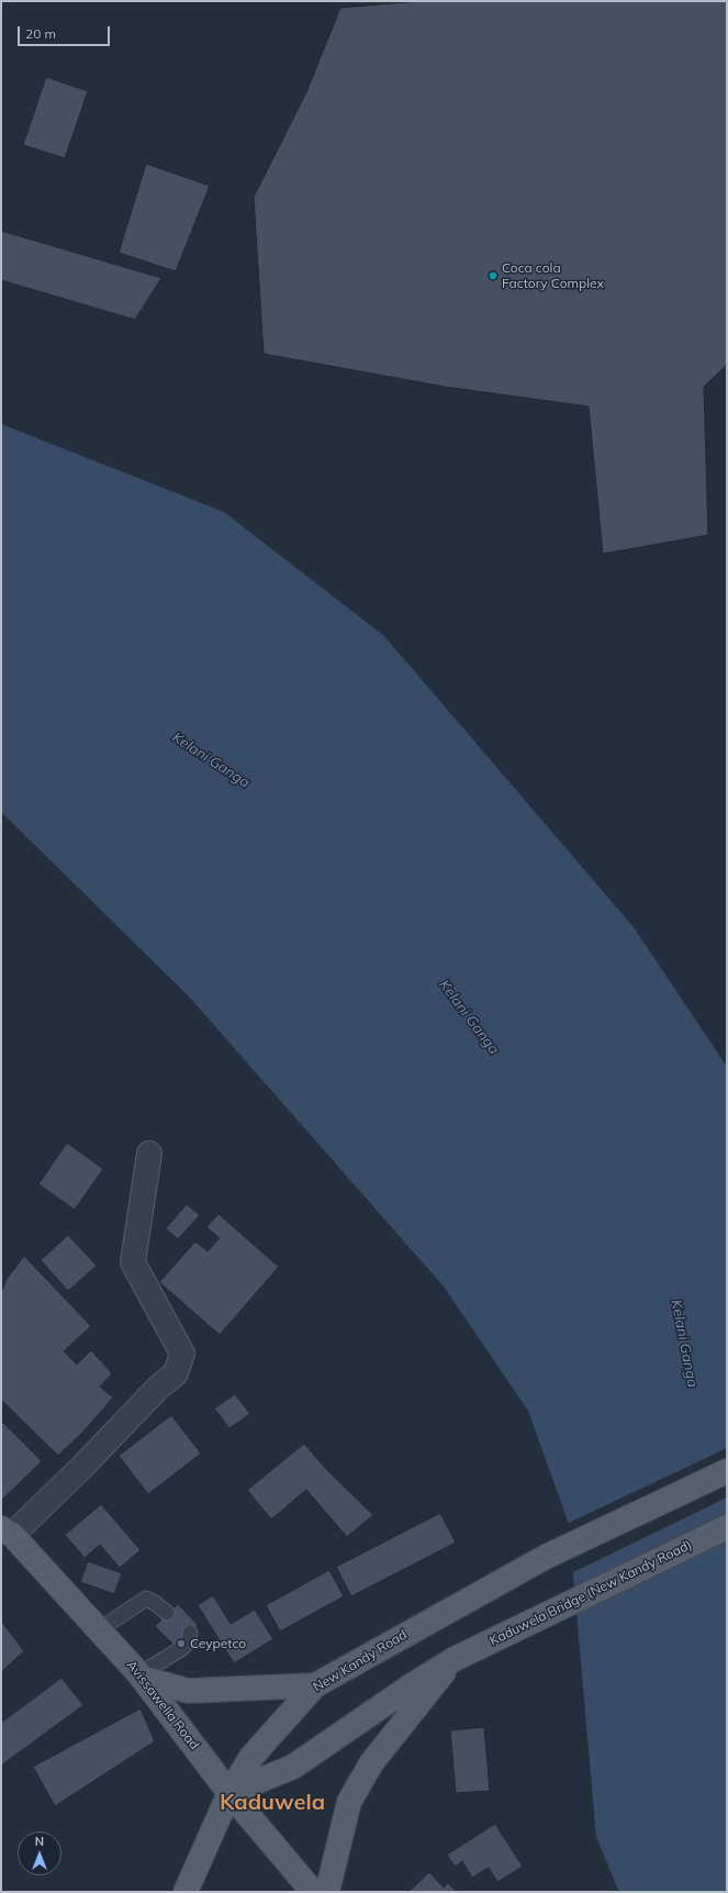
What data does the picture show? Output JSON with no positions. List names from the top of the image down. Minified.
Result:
{"streets":{"main road":["Kaduwela Bridge (New Kandy Road)","New Kandy Road","Avissawella Road"]},"crossings":[["New Kandy Road","Avissawella Road"]],"districts":["Kaduwela"],"water":["Kelani Ganga"],"places":["Coca cola Factory Complex","Ceypetco"],"scale_bar":"20 m","north":"top"}
